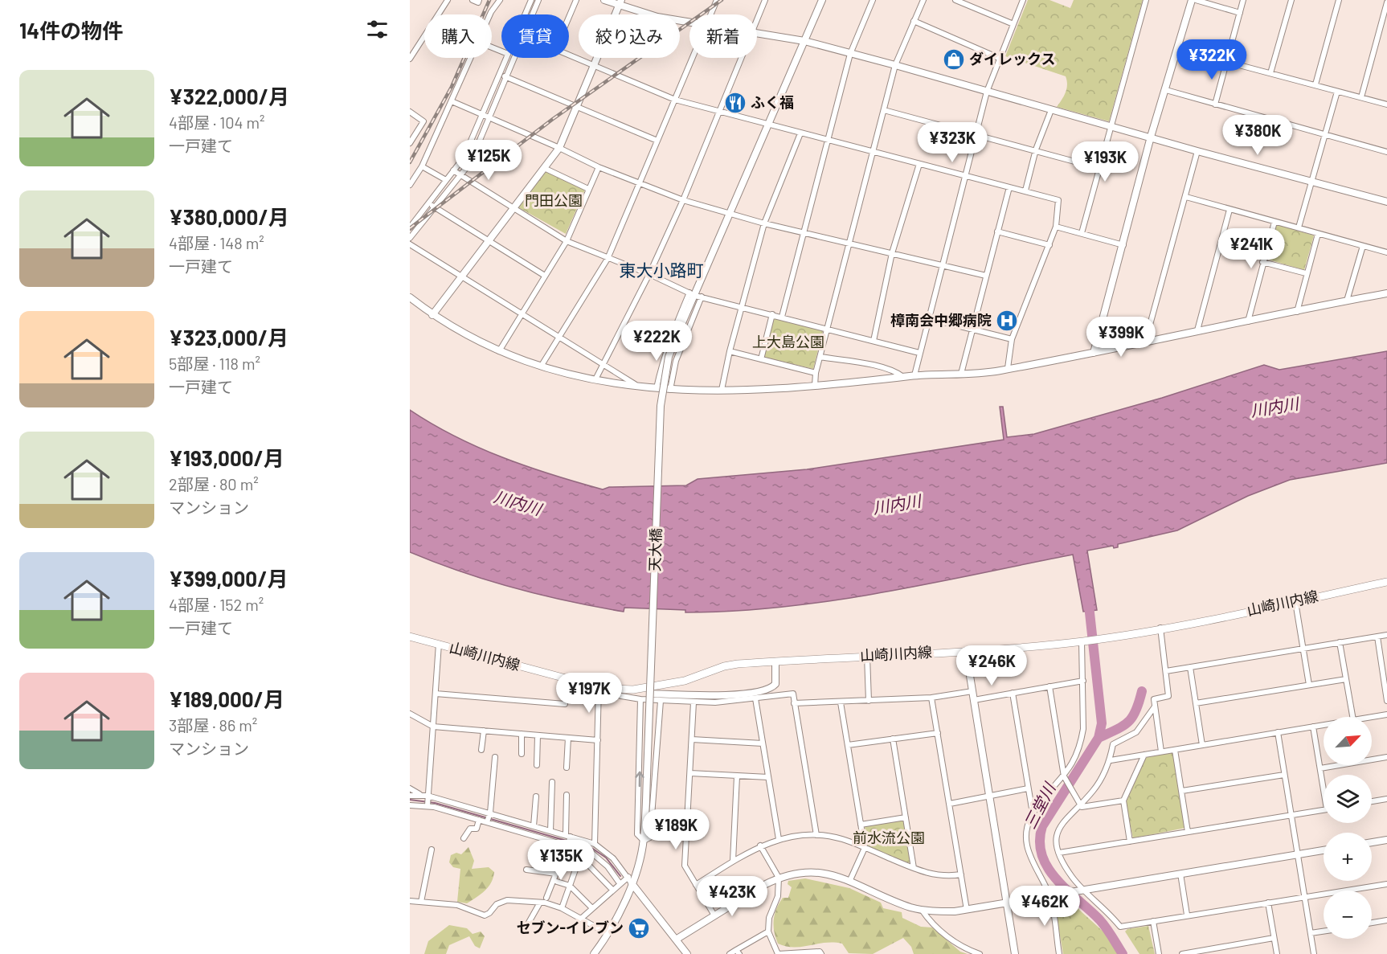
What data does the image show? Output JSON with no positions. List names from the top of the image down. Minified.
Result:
{"streets":{"main road":["山崎川内線"],"street":["天大橋"]},"districts":["東大小路町"],"water":["川内川","三堂川"],"parks":["門田公園","上大島公園","前水流公園"],"places":{"shop":["ダイレックス"],"restaurant":["ふく福"],"hospital":["樟南会中郷病院"],"supermarket":["セブン-イレブン"]},"north":"top right","page":{"heading":"14件の物件","chip":["購入","賃貸","絞り込み","新着"],"price":["¥322K","¥380K","¥323K","¥125K","¥193K","¥241K","¥399K","¥222K","¥246K","¥197K","¥189K","¥135K","¥423K","¥462K"],"list":[{"name":"¥322,000/月","note":"4部屋 · 104 m² · 一戸建て"},{"name":"¥380,000/月","note":"4部屋 · 148 m² · 一戸建て"},{"name":"¥323,000/月","note":"5部屋 · 118 m² · 一戸建て"},{"name":"¥193,000/月","note":"2部屋 · 80 m² · マンション"},{"name":"¥399,000/月","note":"4部屋 · 152 m² · 一戸建て"},{"name":"¥189,000/月","note":"3部屋 · 86 m² · マンション"}],"map_buttons":["+","−"]}}
